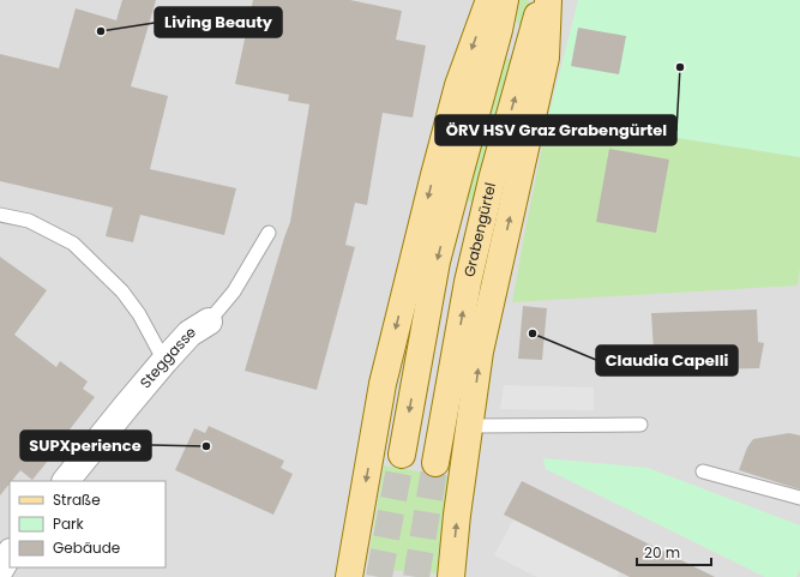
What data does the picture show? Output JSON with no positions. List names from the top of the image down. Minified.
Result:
{"streets":{"main road":["Grabengürtel"],"street":["Steggasse"]},"places":["Living Beauty","ÖRV HSV Graz Grabengürtel","Claudia Capelli","SUPXperience"],"legend":["Straße","Park","Gebäude"],"scale_bar":"20 m"}
